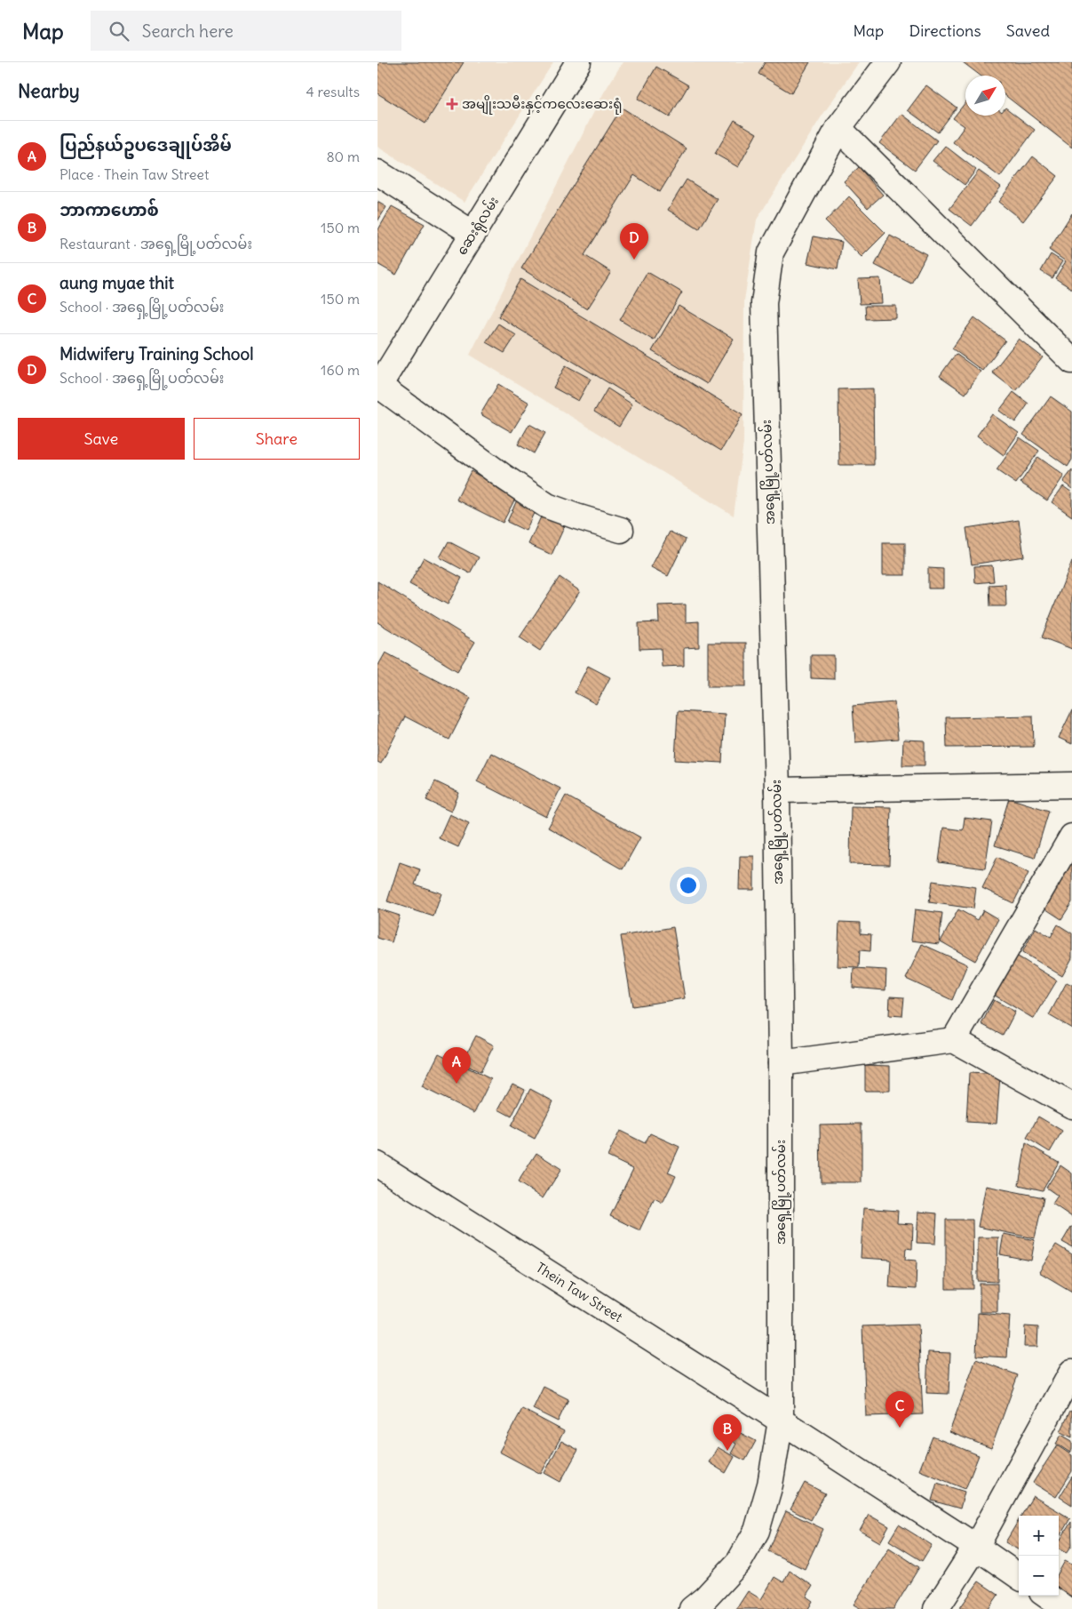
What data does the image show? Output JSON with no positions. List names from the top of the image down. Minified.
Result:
{"streets":{"street":["ဆေးရုံလမ်း","အရှေ့မြို့ပတ်လမ်း","Thein Taw Street"]},"crossings":[["အရှေ့မြို့ပတ်လမ်း","Thein Taw Street"]],"places":{"health":["အမျိုးသမီးနှင့်ကလေးဆေးရုံ"]},"north":"top right","page":{"header":"Map","search":"Search here","nav":["Map","Directions","Saved"],"heading":["Nearby","4 results"],"list":[{"mark":"A","name":"ပြည်နယ်ဥပဒေချုပ်အိမ်","note":"Place · Thein Taw Street","value":"80 m"},{"mark":"B","name":"ဘာကာဟောစ်","note":"Restaurant · အရှေ့မြို့ပတ်လမ်း","value":"150 m"},{"mark":"C","name":"aung myae thit","note":"School · အရှေ့မြို့ပတ်လမ်း","value":"150 m"},{"mark":"D","name":"Midwifery Training School","note":"School · အရှေ့မြို့ပတ်လမ်း","value":"160 m"}],"pins":["D","A","C","B"],"buttons":["Save","Share"],"map_buttons":["+","−"]}}
